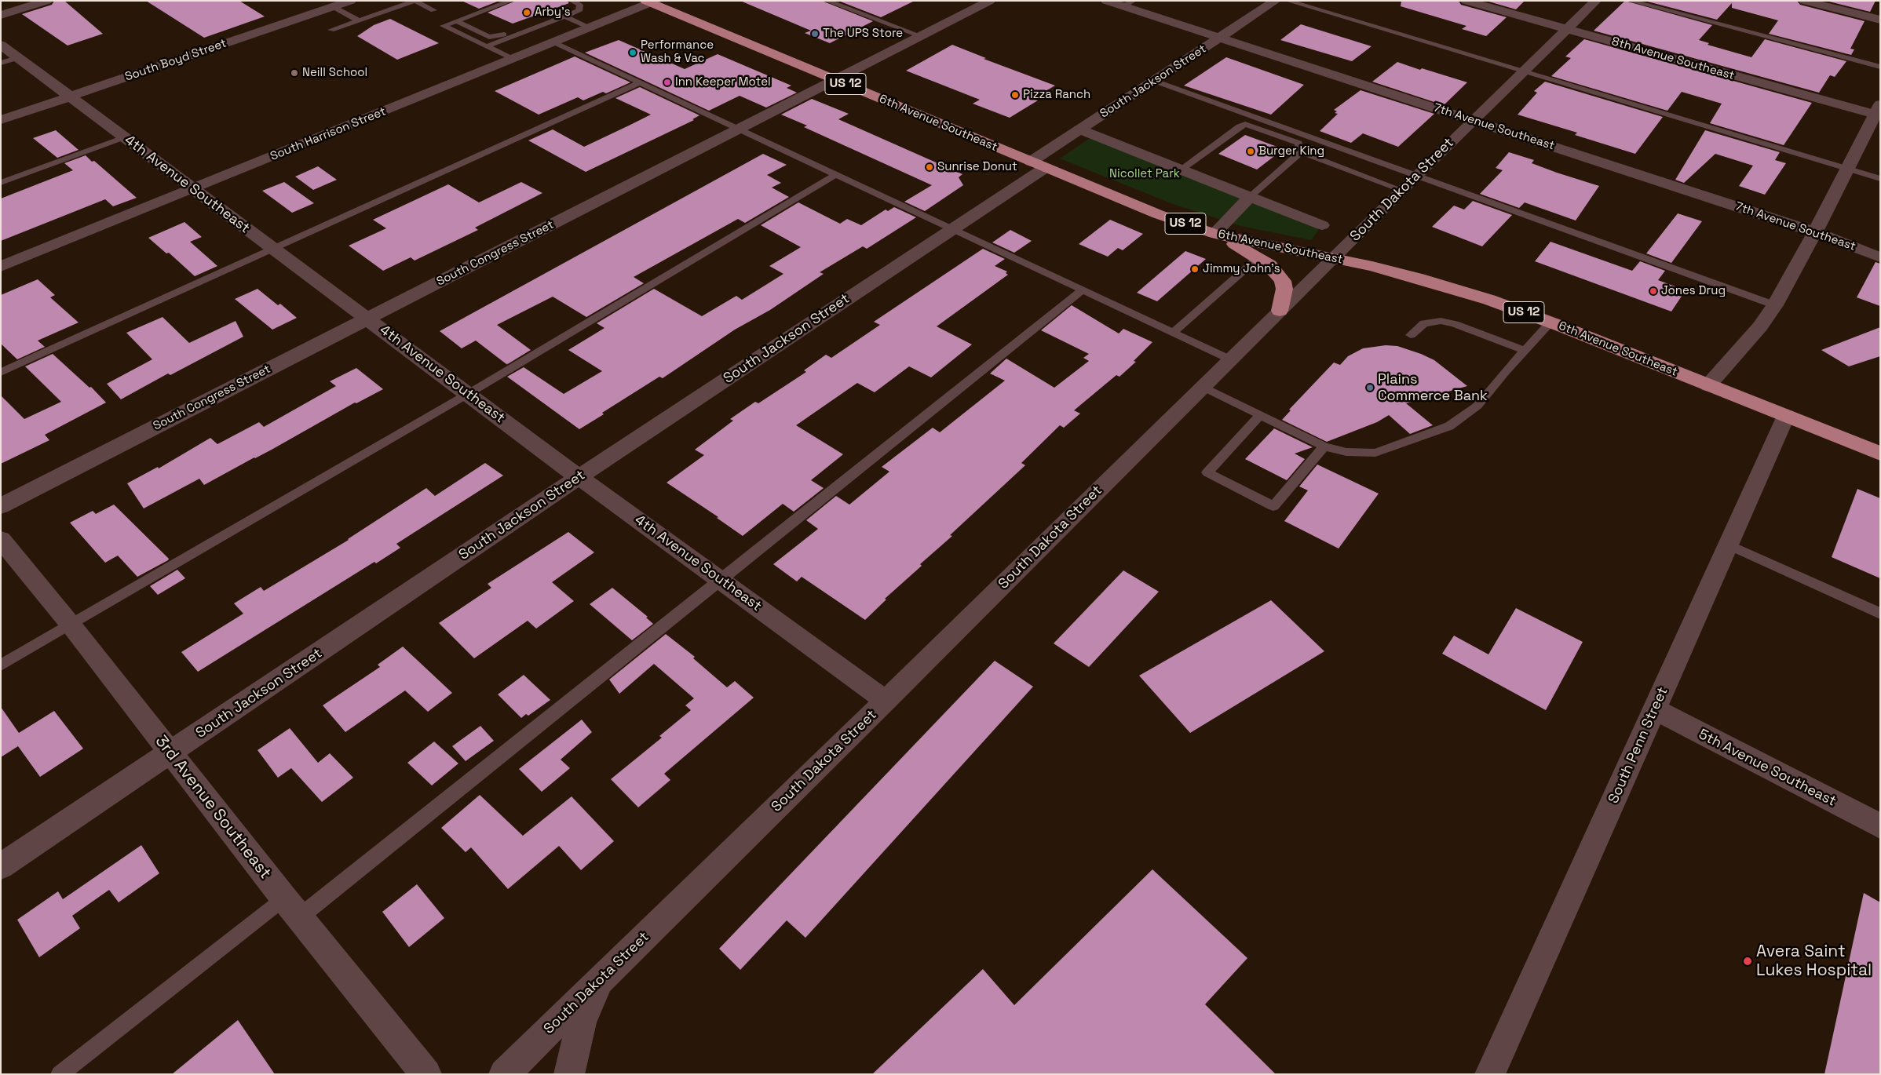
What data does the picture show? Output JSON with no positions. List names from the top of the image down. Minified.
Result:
{"streets":{"highway":["US 12","6th Avenue Southeast"],"street":["8th Avenue Southeast","South Boyd Street","South Jackson Street","7th Avenue Southeast","South Harrison Street","4th Avenue Southeast","South Dakota Street","South Congress Street","South Penn Street","5th Avenue Southeast","3rd Avenue Southeast"]},"crossings":[["8th Avenue Southeast","South Dakota Street"],["South Boyd Street","4th Avenue Southeast"],["South Jackson Street","6th Avenue Southeast"],["South Jackson Street","7th Avenue Southeast"],["South Jackson Street","4th Avenue Southeast"],["South Jackson Street","3rd Avenue Southeast"],["6th Avenue Southeast","South Harrison Street"],["6th Avenue Southeast","South Dakota Street"],["6th Avenue Southeast","South Congress Street"],["6th Avenue Southeast","South Penn Street"],["7th Avenue Southeast","South Dakota Street"],["South Harrison Street","4th Avenue Southeast"],["4th Avenue Southeast","South Dakota Street"],["4th Avenue Southeast","South Congress Street"],["South Penn Street","5th Avenue Southeast"]],"parks":["Nicollet Park"],"places":["Arby's","The UPS Store","Performance Wash & Vac","Neill School","Inn Keeper Motel","Pizza Ranch","Burger King","Sunrise Donut","Jimmy John's","Jones Drug","Plains Commerce Bank","Avera Saint Lukes Hospital"]}
